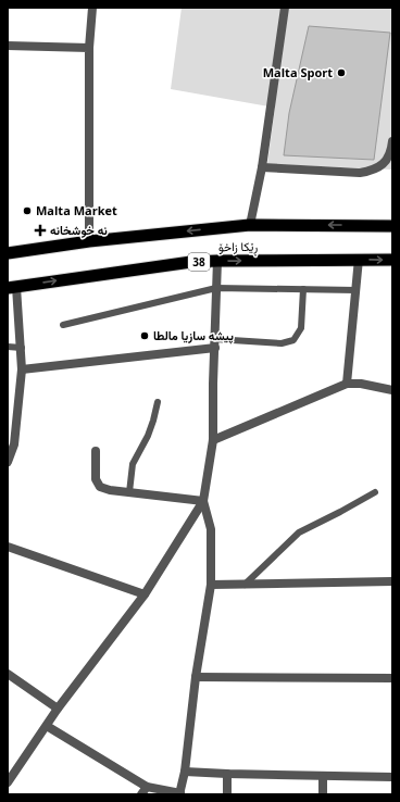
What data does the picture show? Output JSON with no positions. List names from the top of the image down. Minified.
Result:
{"streets":{"highway":["ڕێکا زاخۆ","38"]},"places":{"other":["Malta Sport","Malta Market","پيشه سازيا مالطا"],"health":["نه خوشخانه"]}}
